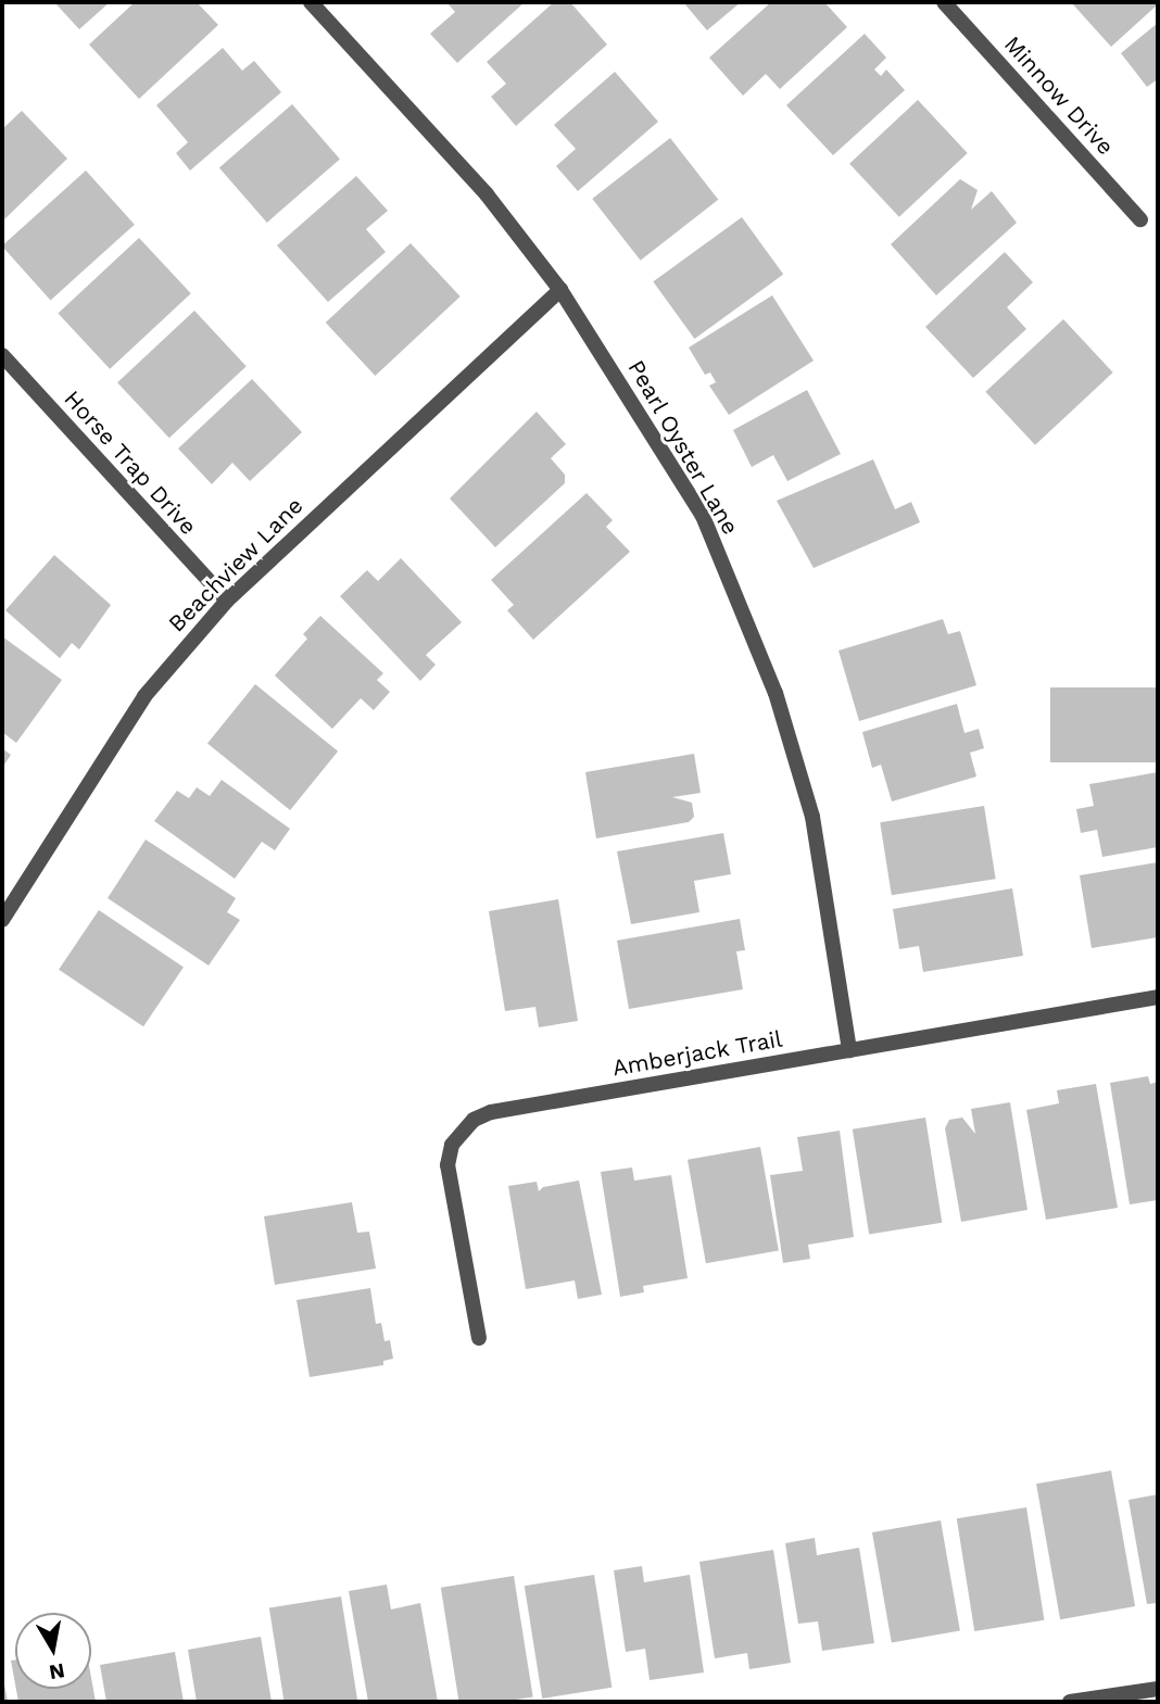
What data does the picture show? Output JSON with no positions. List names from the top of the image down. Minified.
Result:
{"streets":{"street":["Minnow Drive","Pearl Oyster Lane","Horse Trap Drive","Beachview Lane","Amberjack Trail"]},"crossings":[["Pearl Oyster Lane","Beachview Lane"],["Pearl Oyster Lane","Amberjack Trail"],["Horse Trap Drive","Beachview Lane"]],"north":"bottom"}
